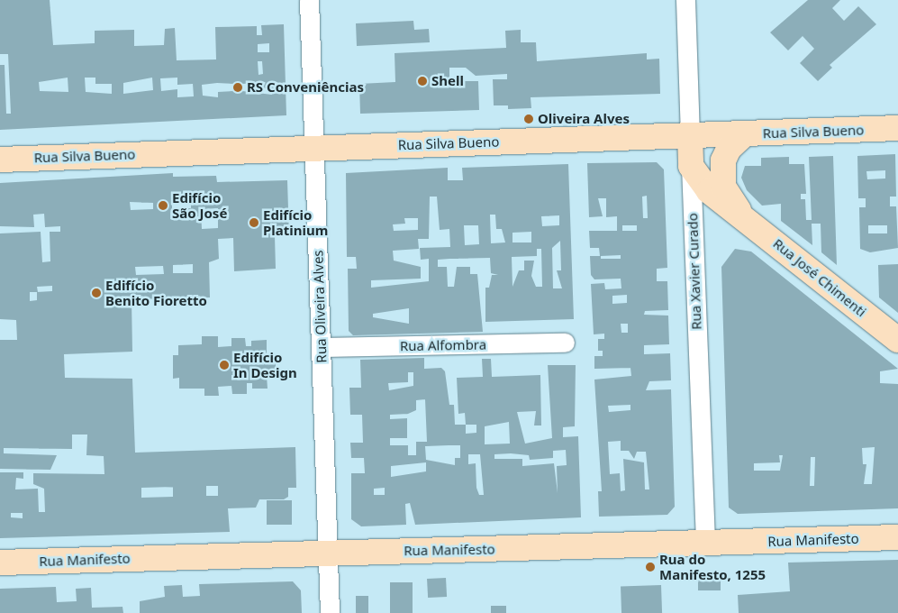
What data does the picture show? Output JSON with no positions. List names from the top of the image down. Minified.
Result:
{"streets":{"main road":["Rua Silva Bueno","Rua Xavier Curado","Rua José Chimenti","Rua Manifesto"],"street":["Rua Oliveira Alves","Rua Alfombra"]},"crossings":[["Rua Silva Bueno","Rua Xavier Curado"],["Rua Silva Bueno","Rua José Chimenti"],["Rua Silva Bueno","Rua Oliveira Alves"],["Rua Xavier Curado","Rua José Chimenti"],["Rua Xavier Curado","Rua Manifesto"],["Rua Oliveira Alves","Rua Alfombra"],["Rua Oliveira Alves","Rua Manifesto"]],"places":["Shell","RS Conveniências","Oliveira Alves","Edifício São José","Edifício Platinium","Edifício Benito Fioretto","Edifício In Design","Rua do Manifesto, 1255"]}
